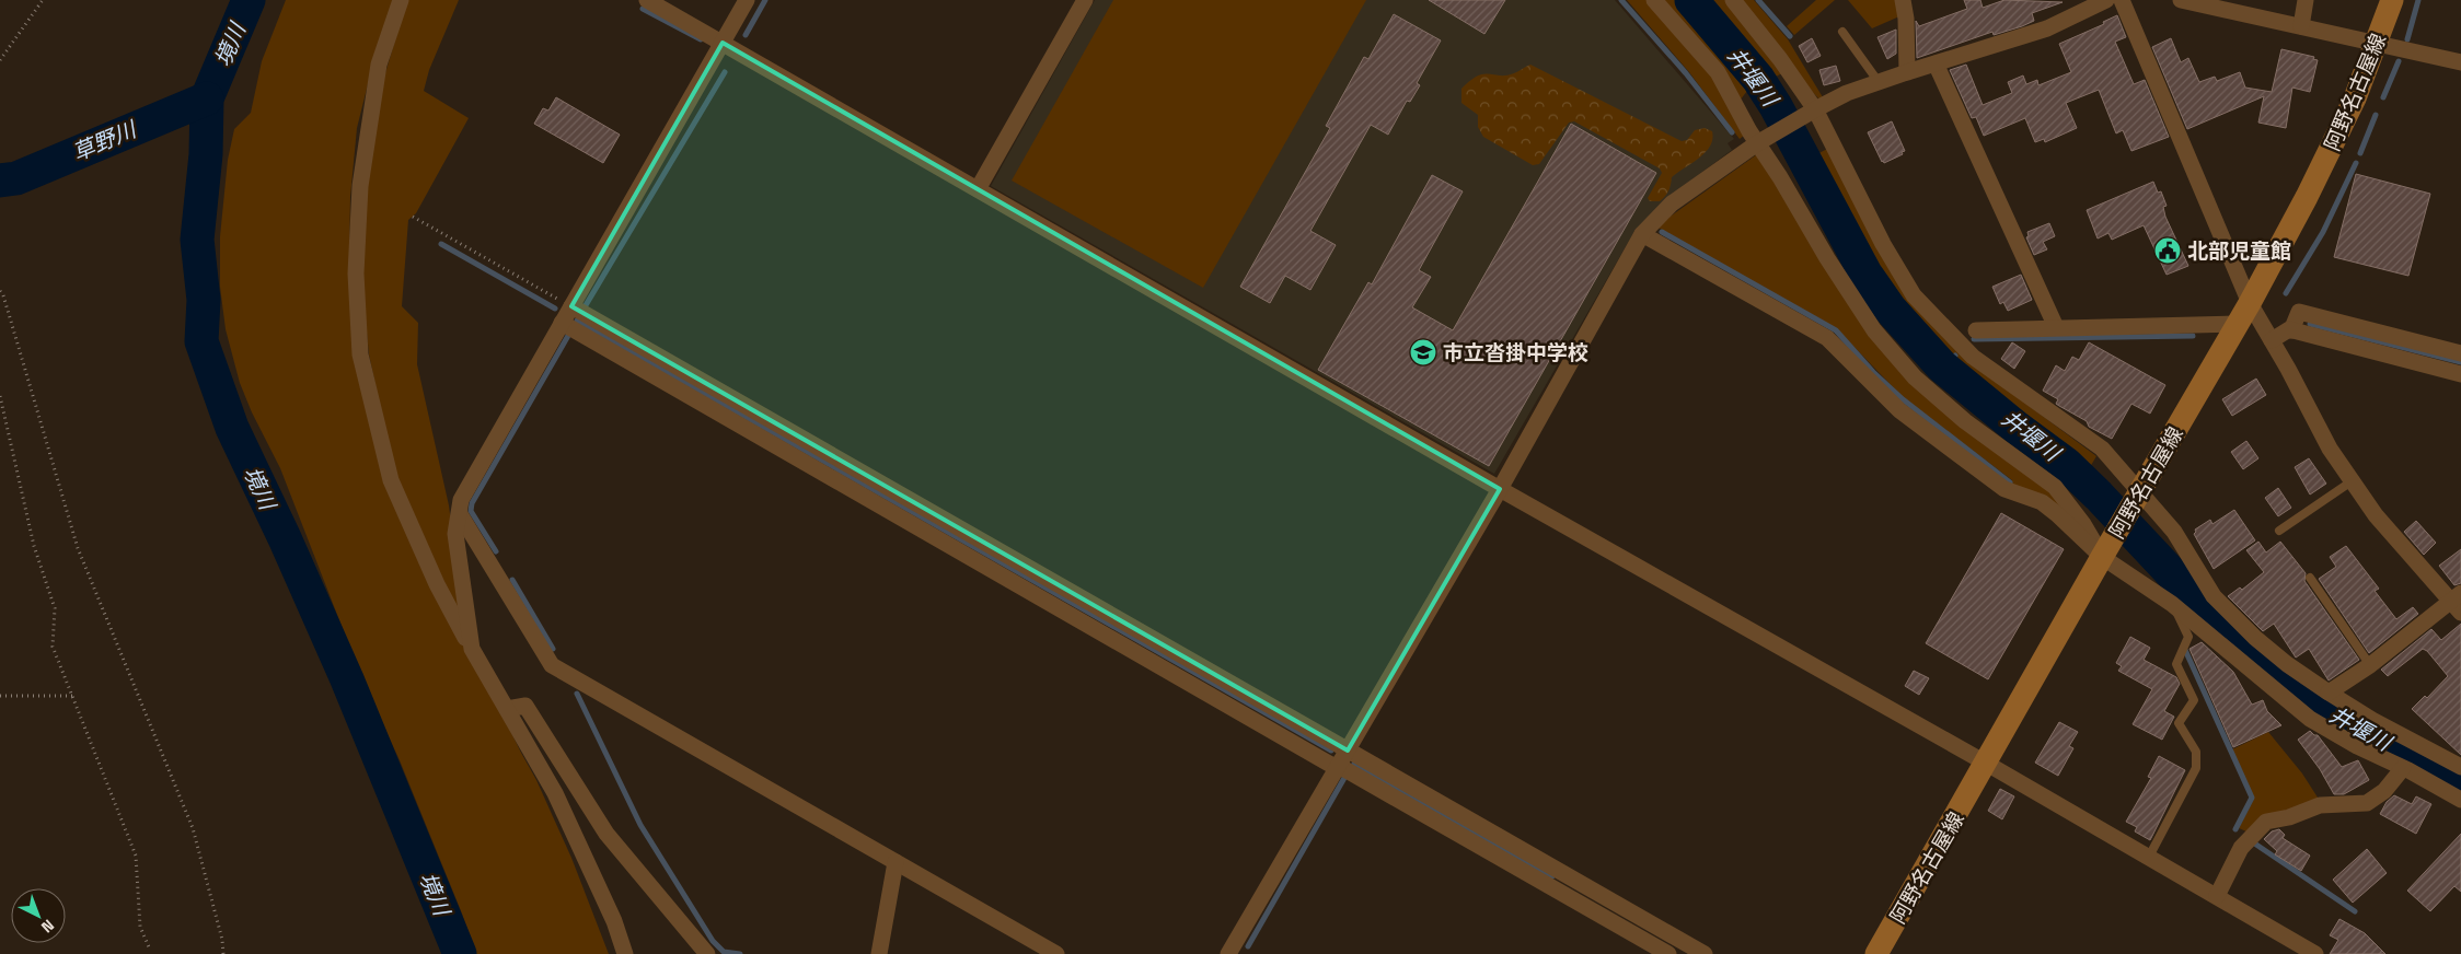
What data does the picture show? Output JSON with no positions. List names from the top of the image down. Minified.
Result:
{"streets":{"main road":["阿野名古屋線"]},"water":["境川","井堰川","草野川"],"places":{"public building":["北部児童館"],"school or university":["市立沓掛中学校"]},"north":"bottom right"}
